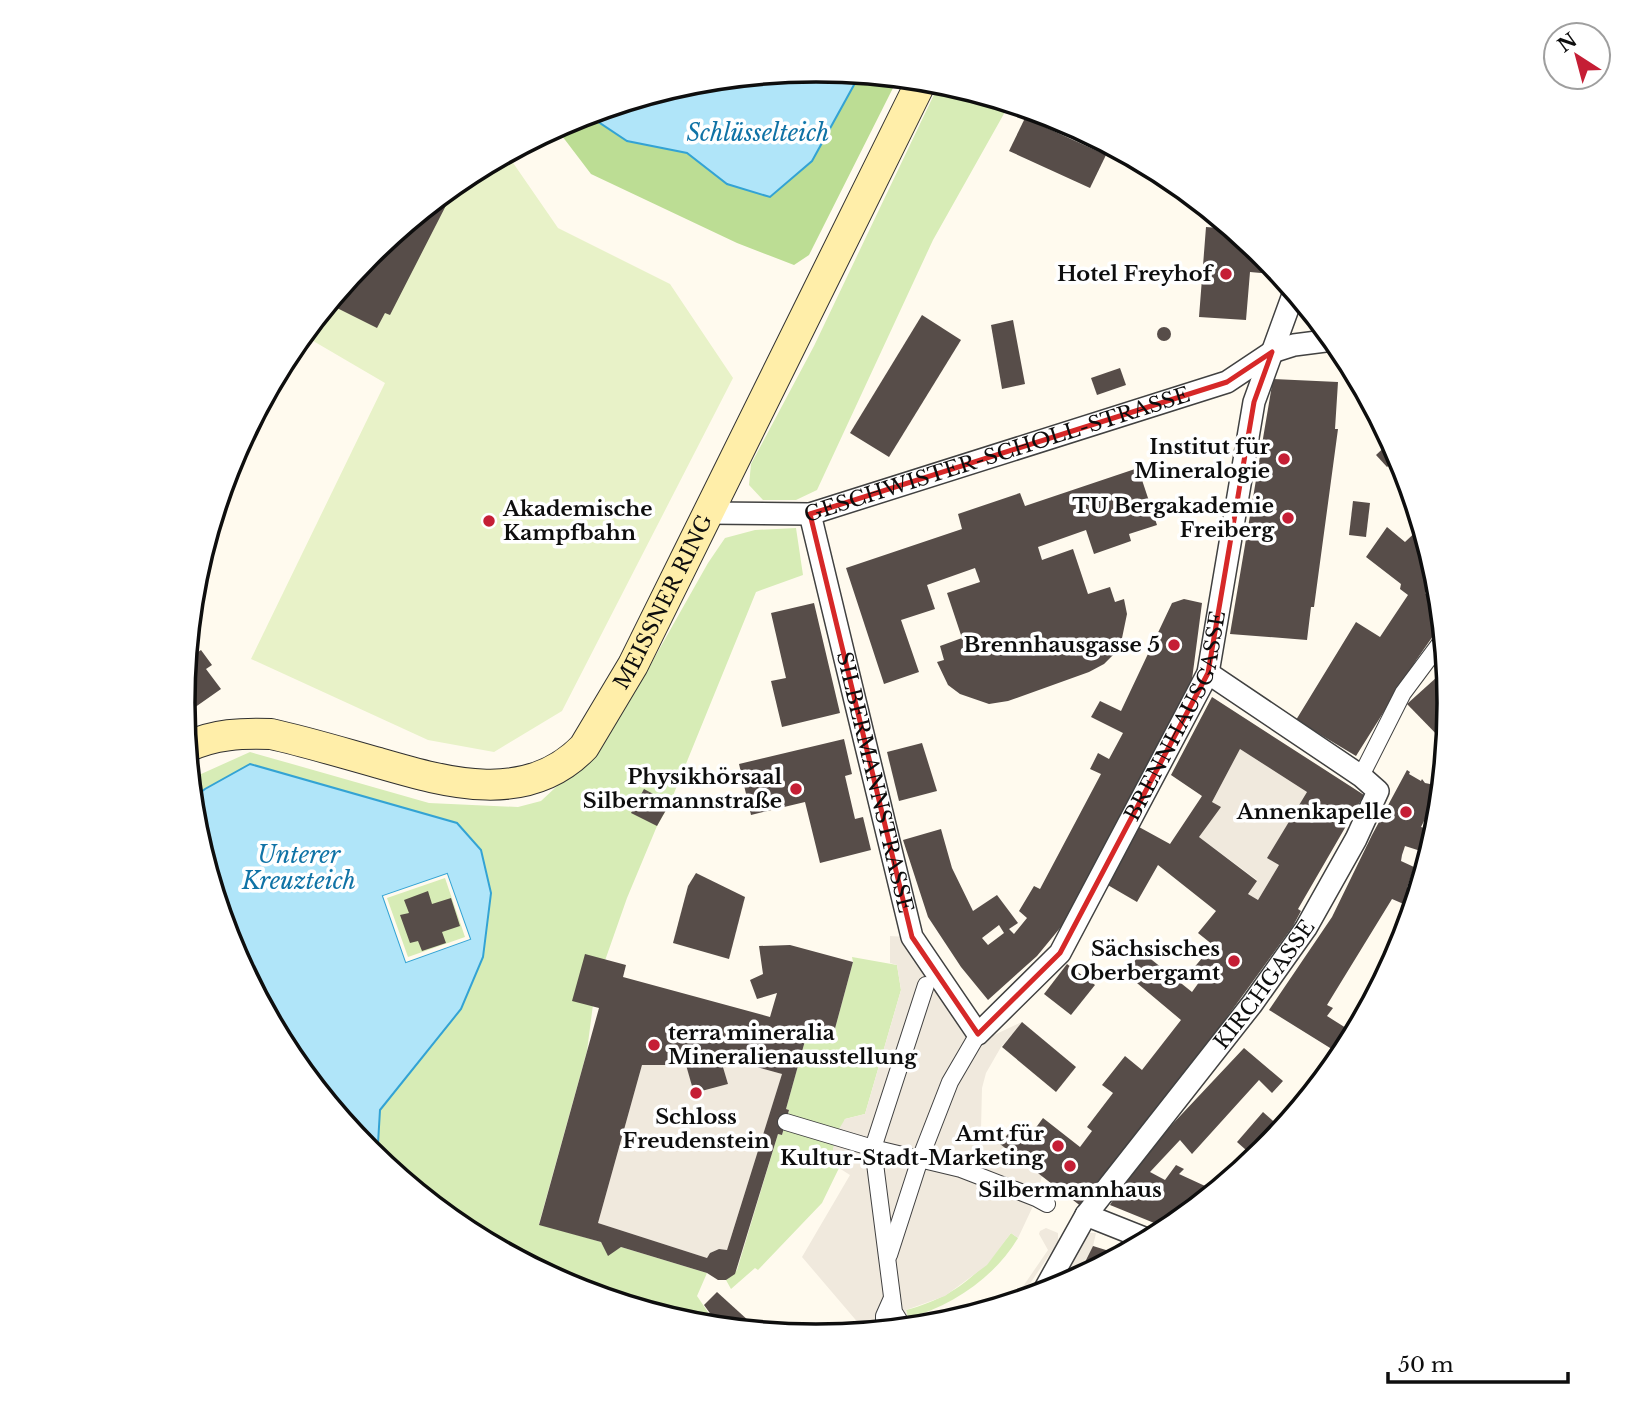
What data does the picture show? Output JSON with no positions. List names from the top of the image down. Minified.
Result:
{"streets":{"main road":["MEISSNER RING"],"street":["GESCHWISTER-SCHOLL-STRASSE","BRENNHAUSGASSE","SILBERMANNSTRASSE","KIRCHGASSE"]},"crossings":[["GESCHWISTER-SCHOLL-STRASSE","MEISSNER RING"],["GESCHWISTER-SCHOLL-STRASSE","BRENNHAUSGASSE"],["GESCHWISTER-SCHOLL-STRASSE","SILBERMANNSTRASSE"],["BRENNHAUSGASSE","SILBERMANNSTRASSE"]],"water":["Schlüsselteich","Unterer Kreuzteich"],"places":["Hotel Freyhof","Institut für Mineralogie","TU Bergakademie Freiberg","Akademische Kampfbahn","Brennhausgasse 5","Physikhörsaal Silbermannstraße","Annenkapelle","Sächsisches Oberbergamt","terra mineralia Mineralienausstellung","Schloss Freudenstein","Amt für Kultur-Stadt-Marketing","Silbermannhaus"],"scale_bar":"50 m","north":"top left"}
